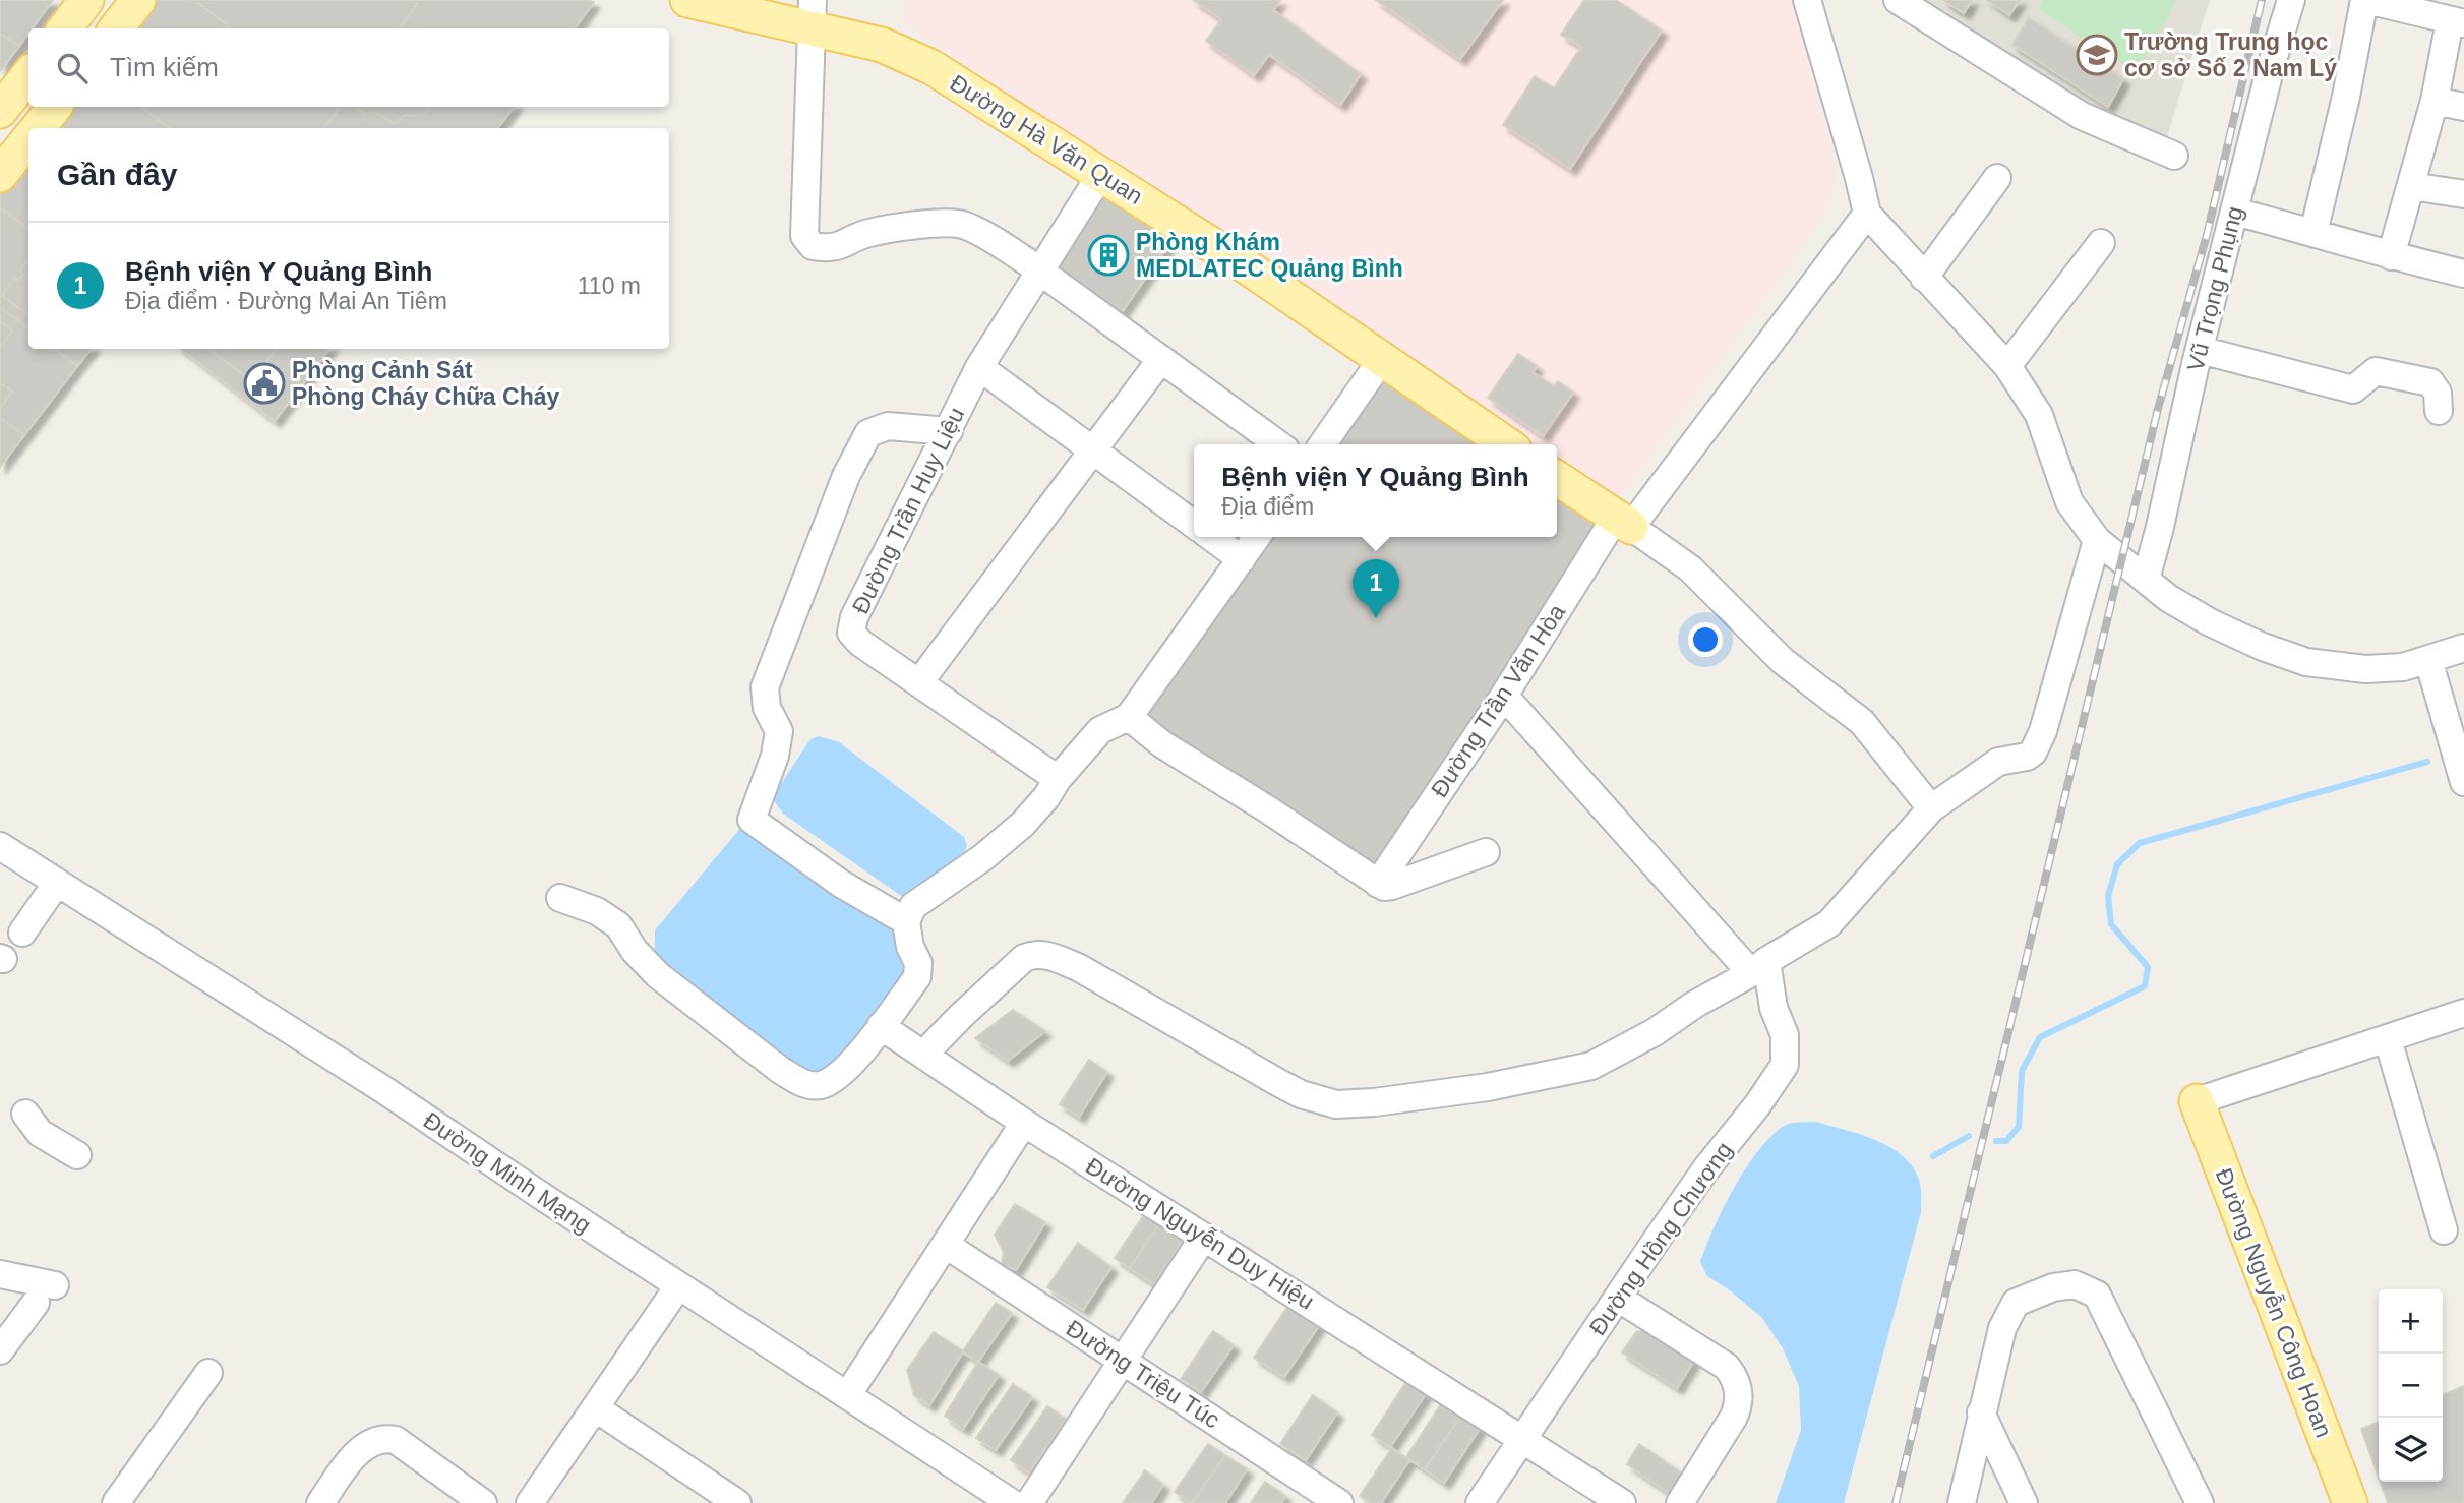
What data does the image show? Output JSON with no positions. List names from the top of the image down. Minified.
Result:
{"streets":{"main road":["Đường Hà Văn Quan","Đường Nguyễn Công Hoan"],"street":["Vũ Trọng Phụng","Đường Trần Huy Liệu","Đường Trần Văn Hòa","Đường Minh Mạng","Đường Nguyễn Duy Hiệu","Đường Hồng Chương","Đường Triệu Túc"]},"crossings":[["Đường Hà Văn Quan","Đường Trần Huy Liệu"],["Đường Nguyễn Duy Hiệu","Đường Hồng Chương"]],"places":{"school or university":["Trường Trung học cơ sở Số 2 Nam Lý"],"building":["Phòng Khám MEDLATEC Quảng Bình"],"public building":["Phòng Cảnh Sát Phòng Cháy Chữa Cháy"]},"page":{"search":"Tìm kiếm","heading":"Gần đây","list":[{"mark":"1","name":"Bệnh viện Y Quảng Bình","note":"Địa điểm · Đường Mai An Tiêm","value":"110 m"}],"popup":["Bệnh viện Y Quảng Bình","Địa điểm"],"pins":"1","map_buttons":["+","−"]}}
